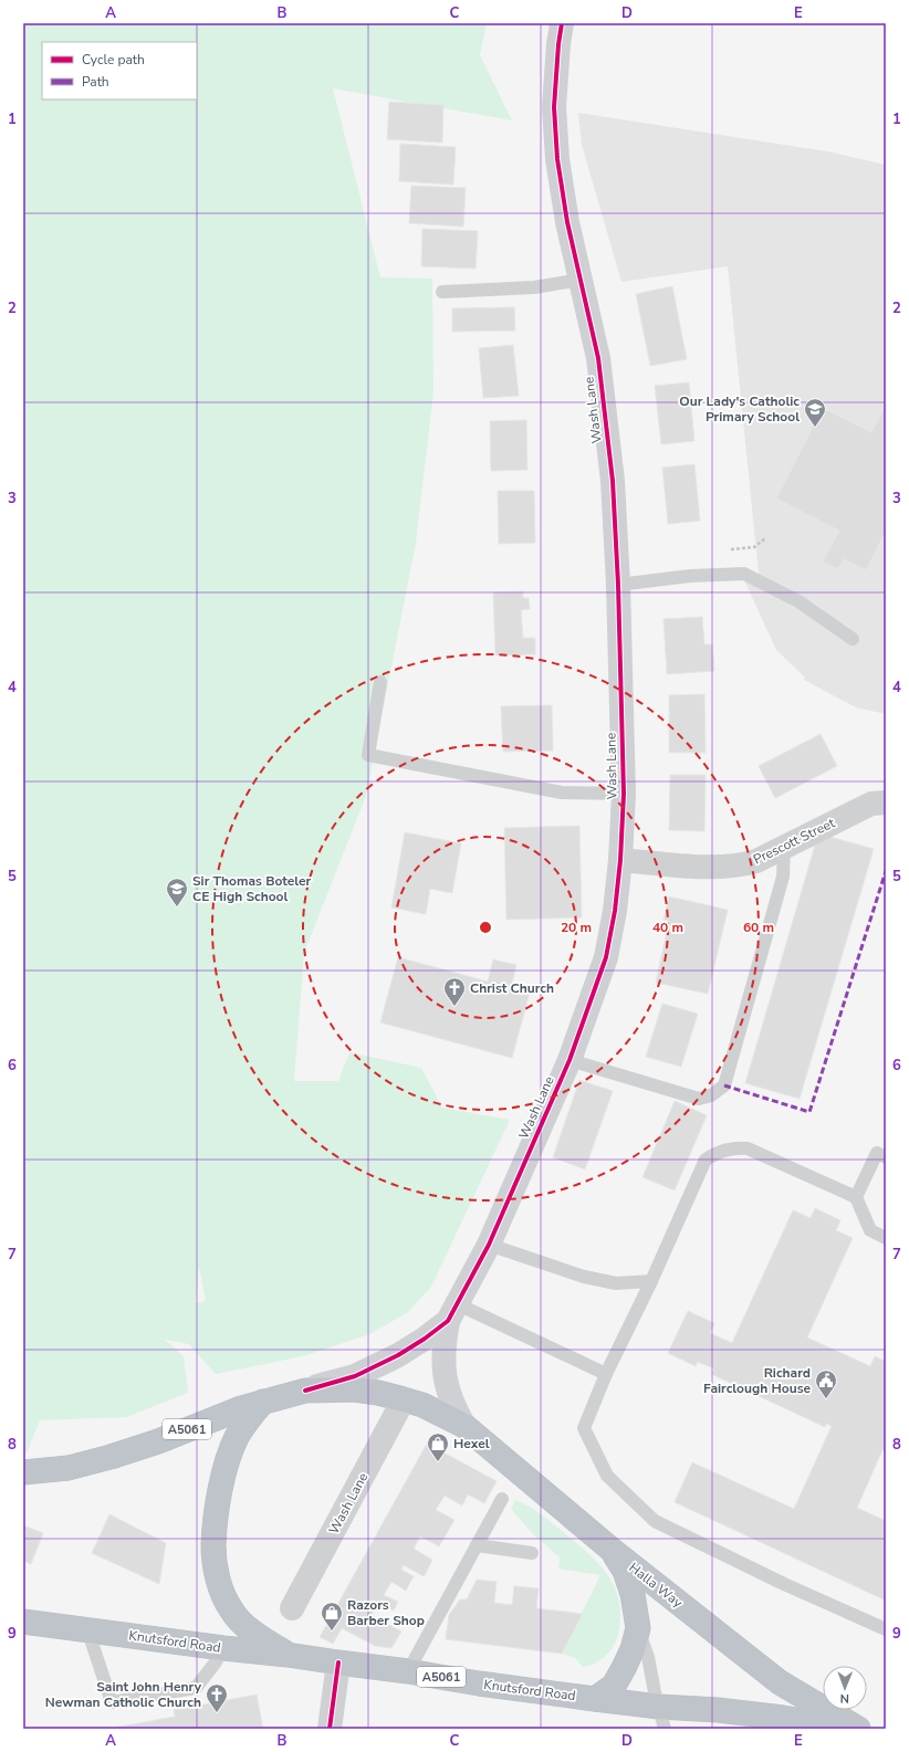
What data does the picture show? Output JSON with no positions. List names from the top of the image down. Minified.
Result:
{"streets":{"highway":["A5061","Halla Way","Knutsford Road"],"street":["Wash Lane","Prescott Street"]},"crossings":[["Wash Lane","Prescott Street"],["Wash Lane","A5061"],["Wash Lane","Halla Way"],["A5061","Halla Way"],["A5061","Knutsford Road"]],"places":{"school or university":["Our Lady's Catholic Primary School","Sir Thomas Boteler CE High School"],"church":["Christ Church","Saint John Henry Newman Catholic Church"],"public building":["Richard Fairclough House"],"shop":["Hexel","Razors Barber Shop"]},"legend":["Cycle path","Path"],"north":"bottom","grid":{"columns":["A","B","C","D","E"],"rows":["1","2","3","4","5","6","7","8","9"]},"rings":["20 m","40 m","60 m"]}
